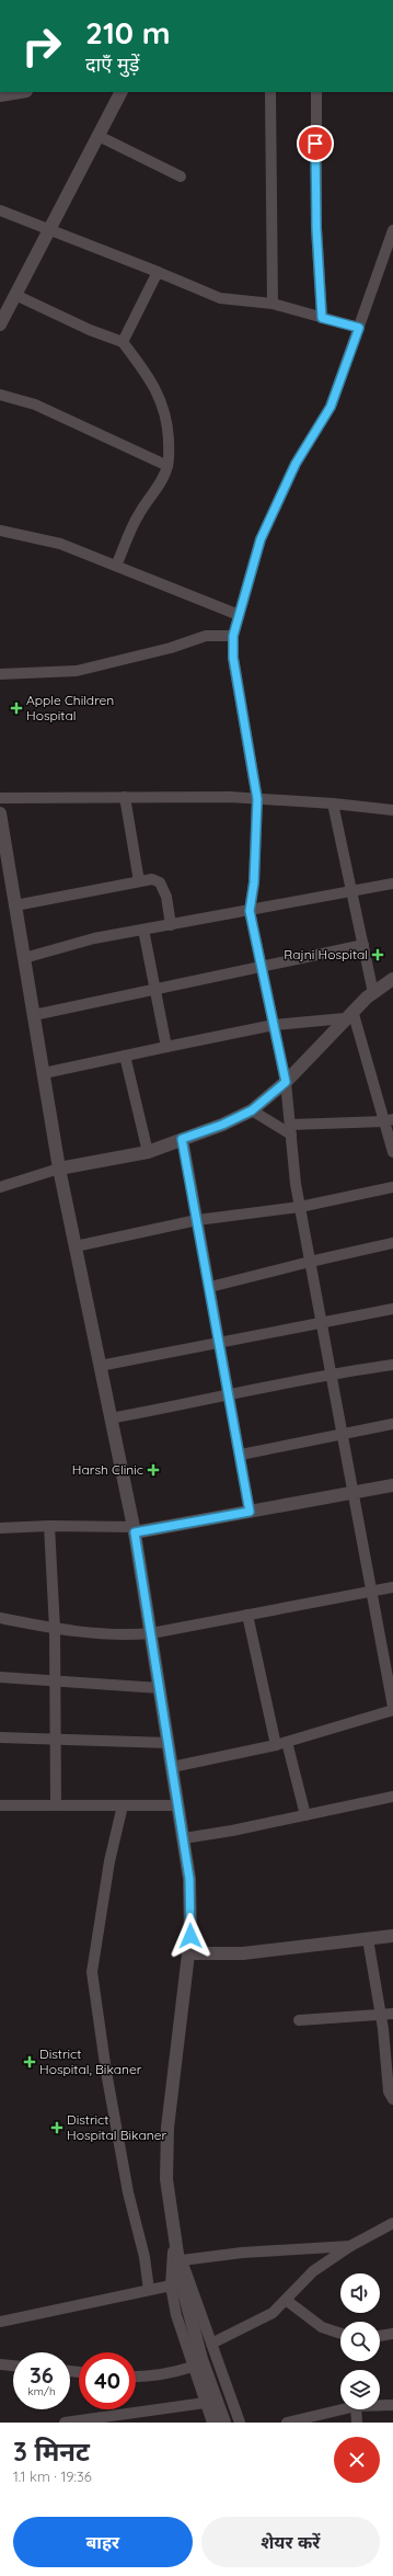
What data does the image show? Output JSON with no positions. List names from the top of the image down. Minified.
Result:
{"places":{"health":["Apple Children Hospital","Rajni Hospital","Harsh Clinic","District Hospital, Bikaner","District Hospital Bikaner"]},"page":{"turn":["210 m","दाएँ मुड़ें"],"speed":"36 km/h","limit":"40","heading":["3 मिनट","1.1 km · 19:36"],"buttons":["बाहर","शेयर करें"]}}
